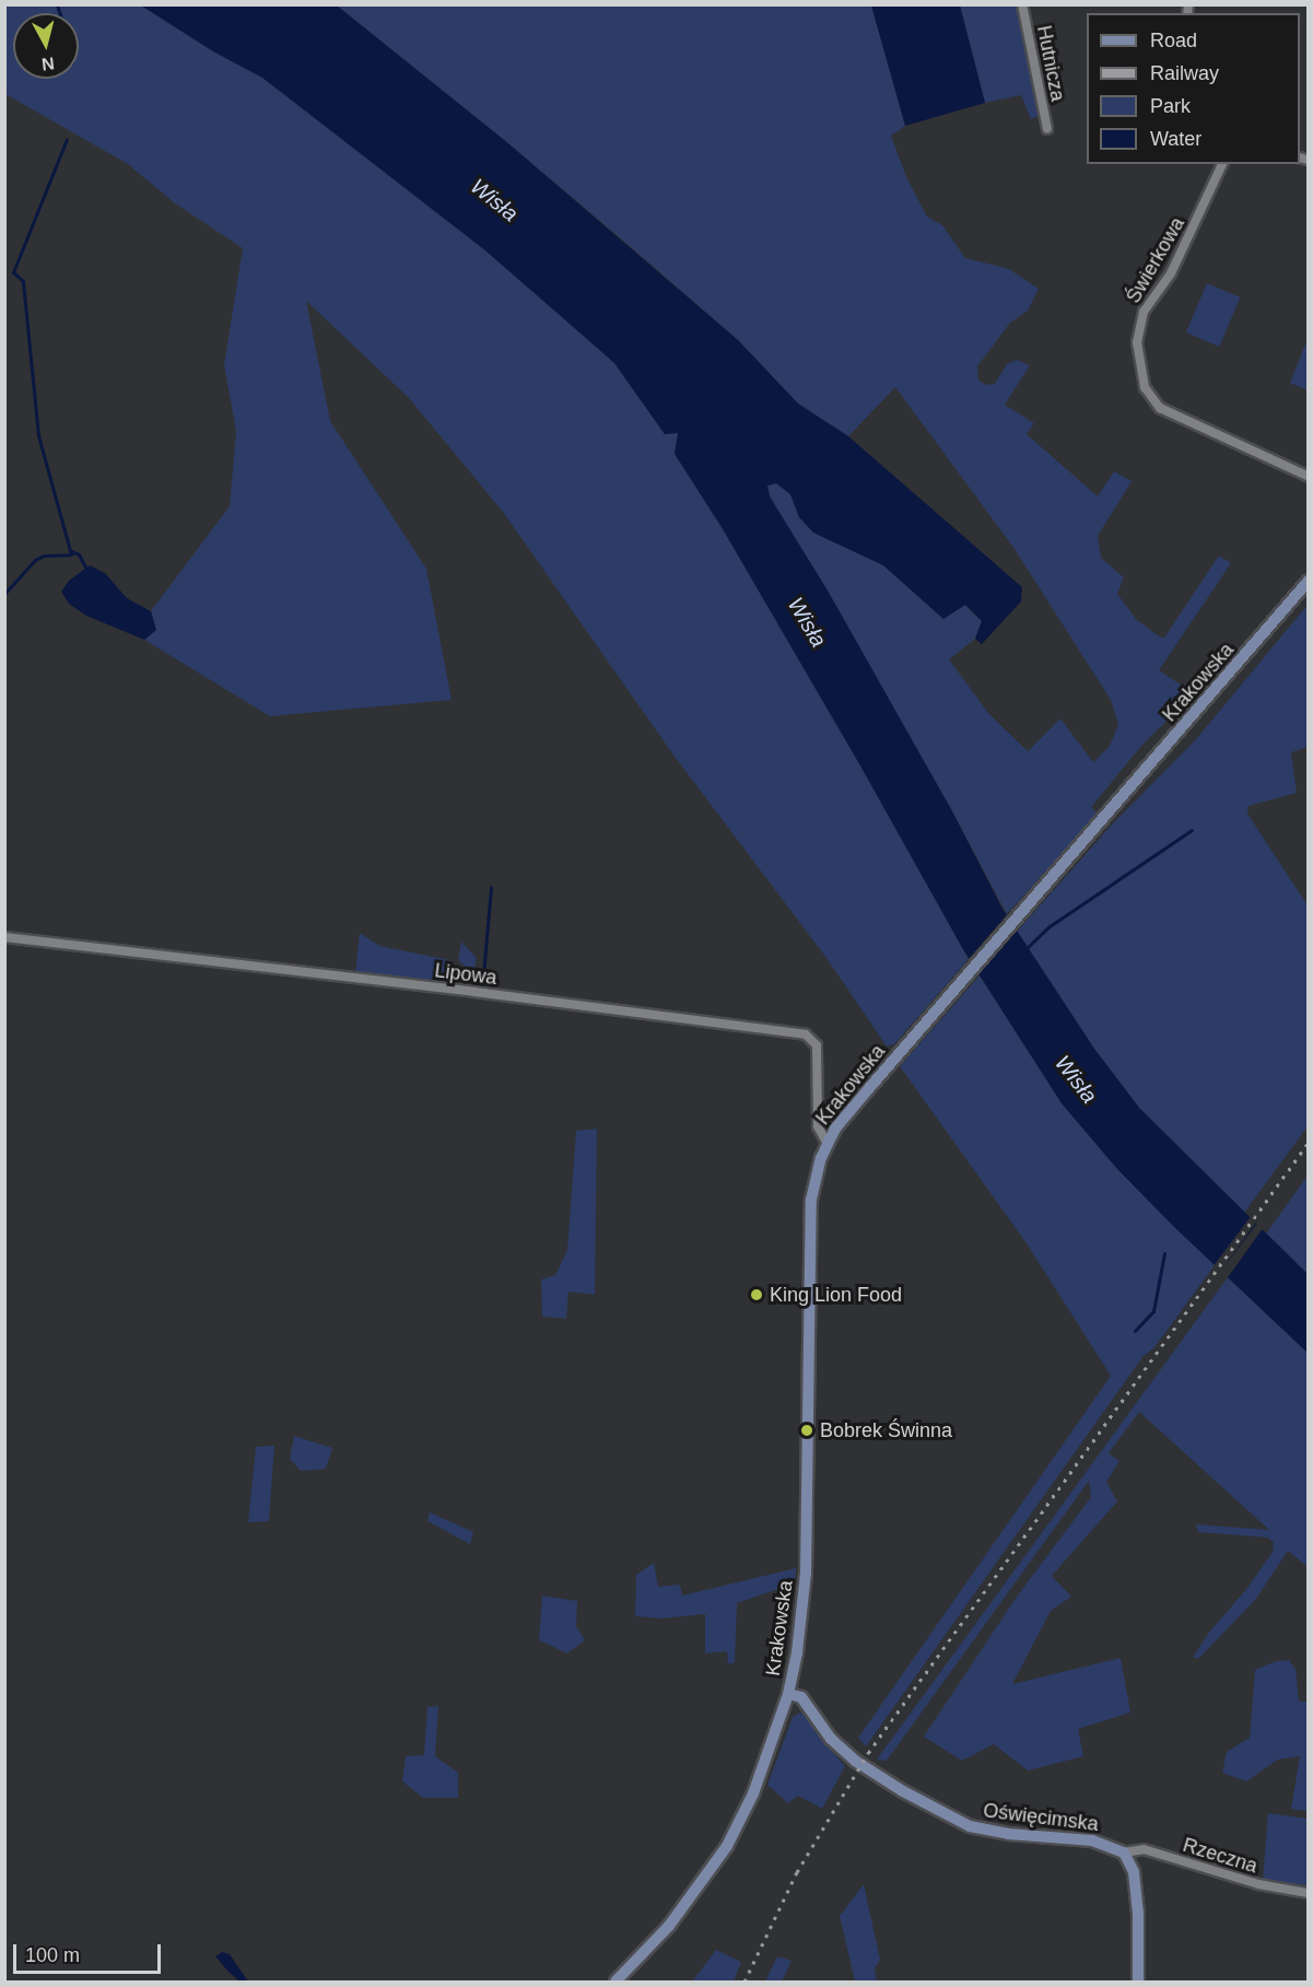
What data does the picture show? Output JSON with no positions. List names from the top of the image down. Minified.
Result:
{"streets":{"street":["Hutnicza","Świerkowa","Krakowska","Lipowa","Oświęcimska","Rzeczna"]},"crossings":[["Krakowska","Lipowa"],["Krakowska","Oświęcimska"],["Oświęcimska","Rzeczna"]],"water":["Wisła"],"places":["King Lion Food","Bobrek Świnna"],"legend":["Road","Railway","Park","Water"],"scale_bar":"100 m","north":"bottom"}
